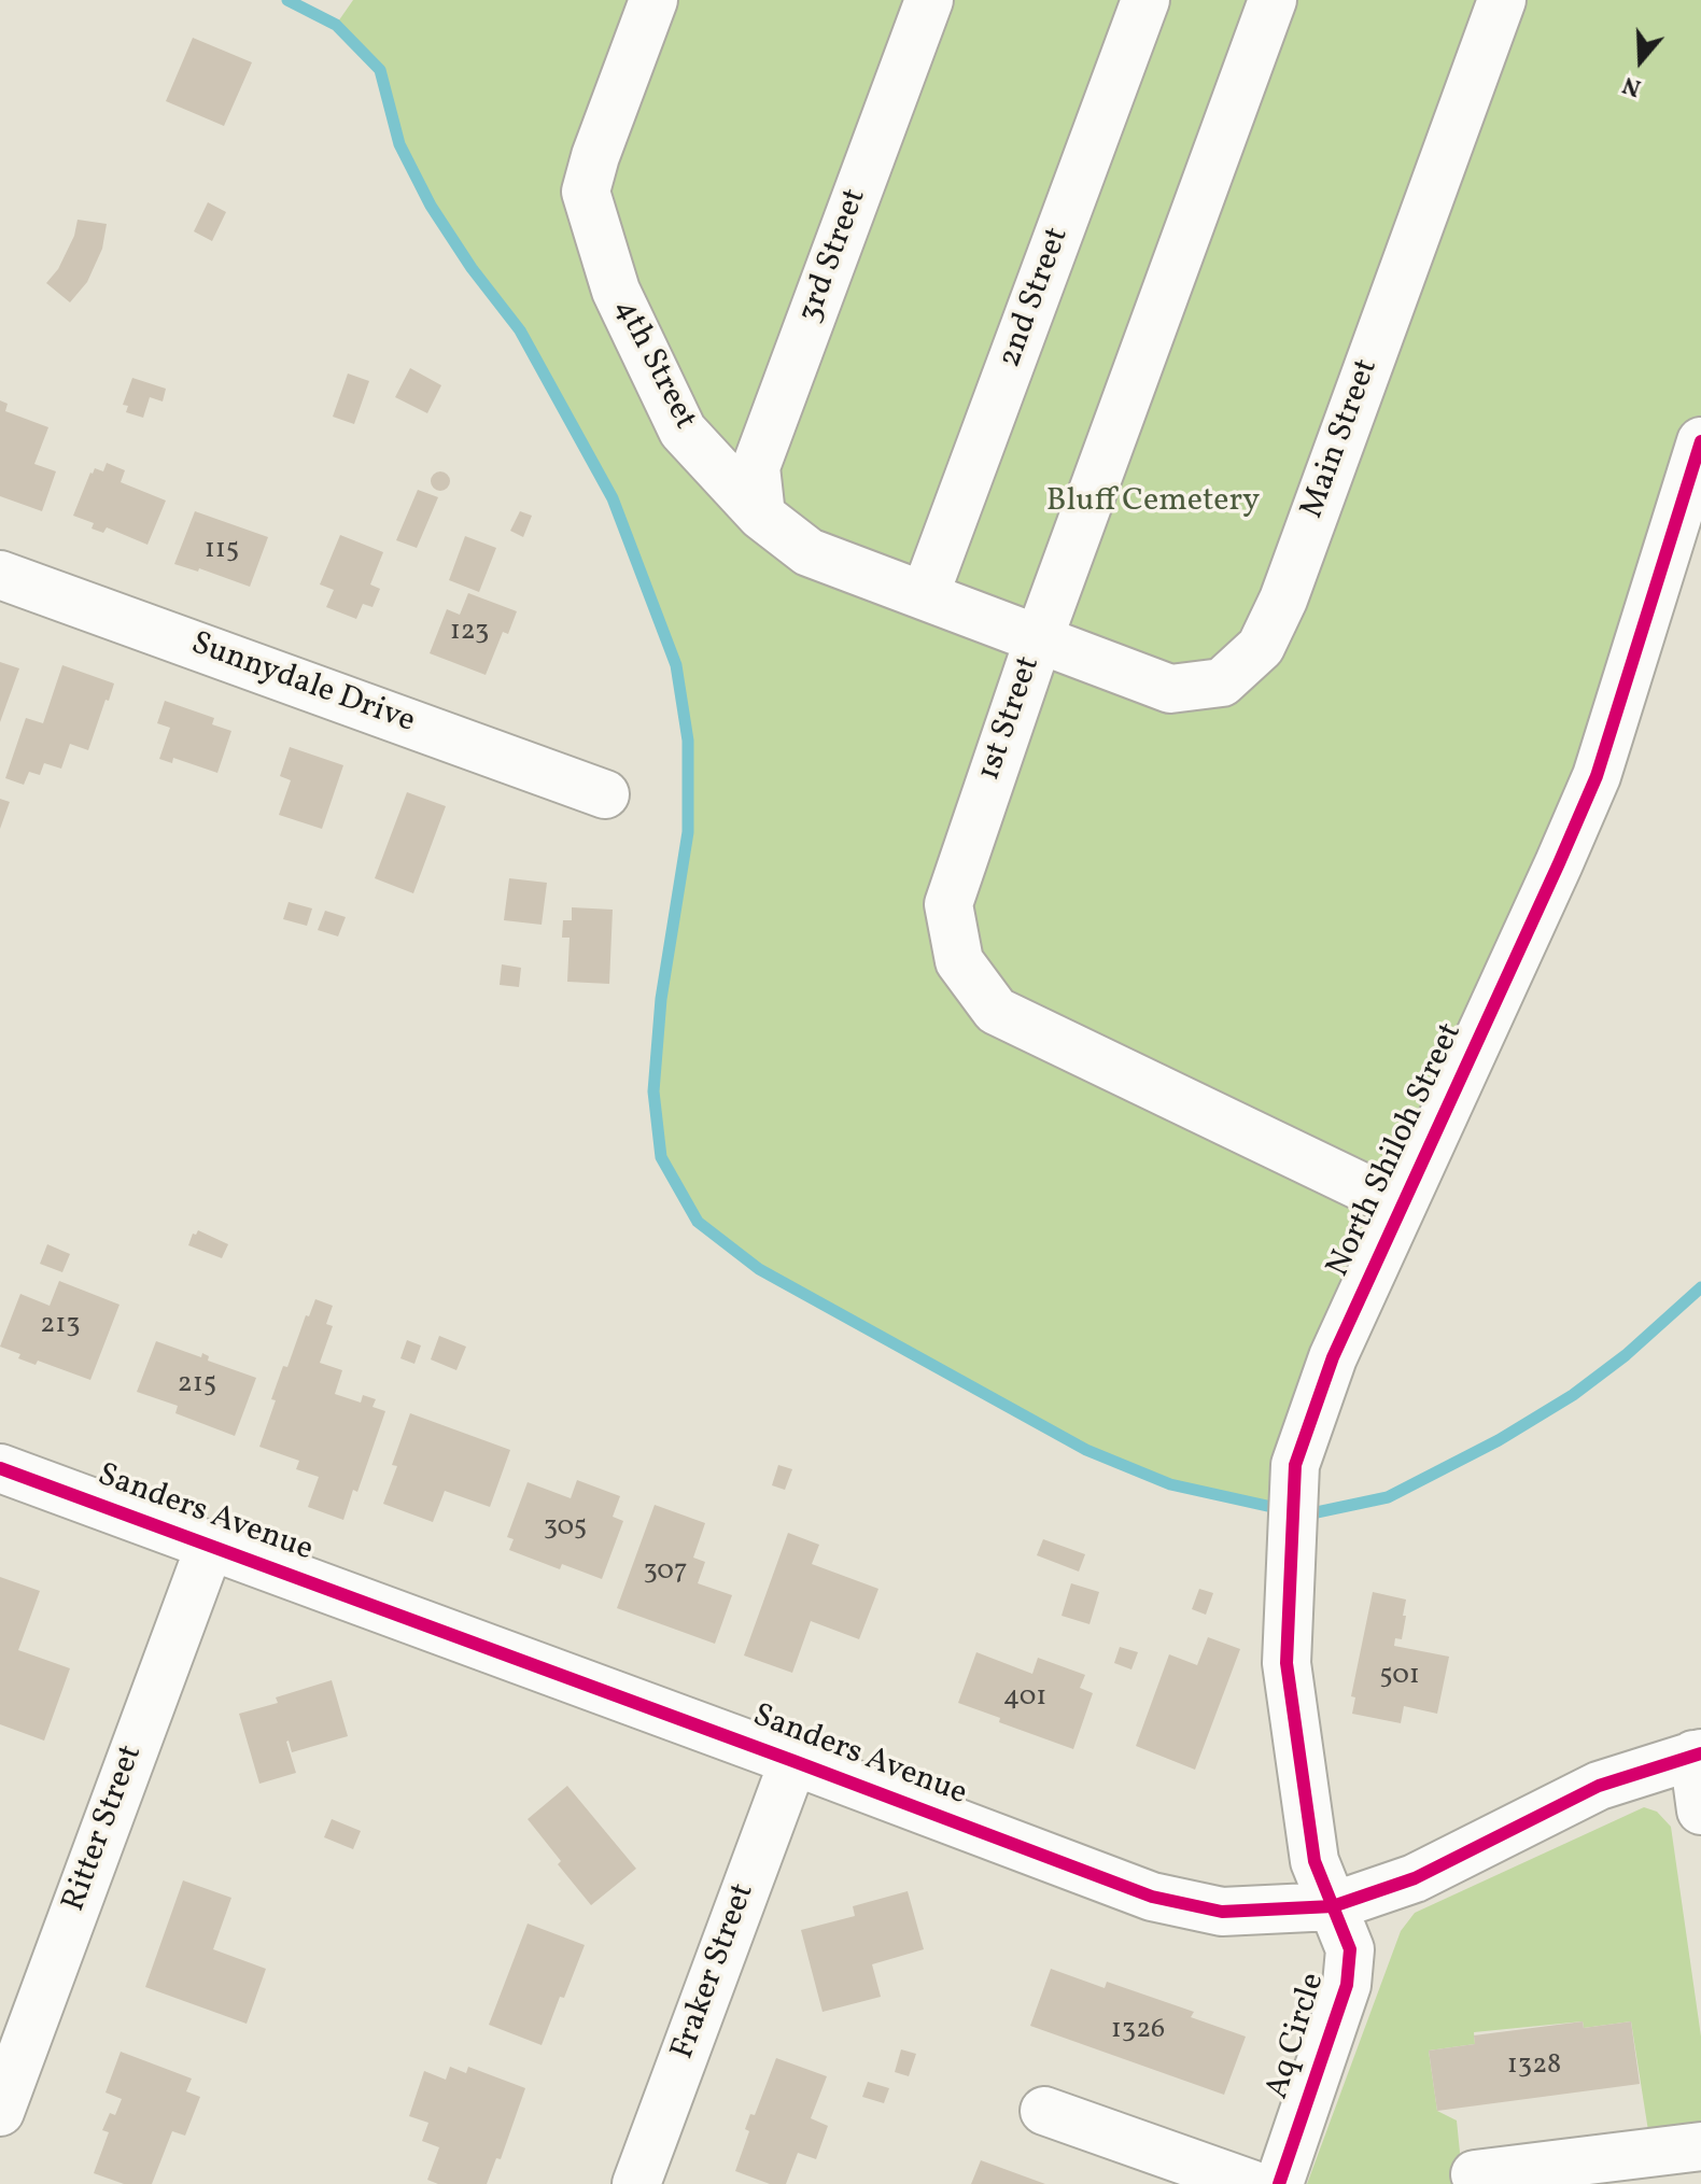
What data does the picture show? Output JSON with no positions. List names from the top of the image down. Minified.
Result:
{"streets":{"street":["3rd Street","2nd Street","4th Street","Main Street","Sunnydale Drive","1st Street","North Shiloh Street","Sanders Avenue","Ritter Street","Fraker Street","Aq Circle"]},"crossings":[["3rd Street","4th Street"],["2nd Street","4th Street"],["4th Street","Main Street"],["4th Street","1st Street"],["Main Street","1st Street"],["1st Street","North Shiloh Street"],["North Shiloh Street","Sanders Avenue"],["North Shiloh Street","Aq Circle"],["Sanders Avenue","Ritter Street"],["Sanders Avenue","Fraker Street"],["Sanders Avenue","Aq Circle"]],"parks":["Bluff Cemetery"],"house_numbers":["115","123","213","215","305","307","501","401","1326","1328"],"north":"bottom"}
